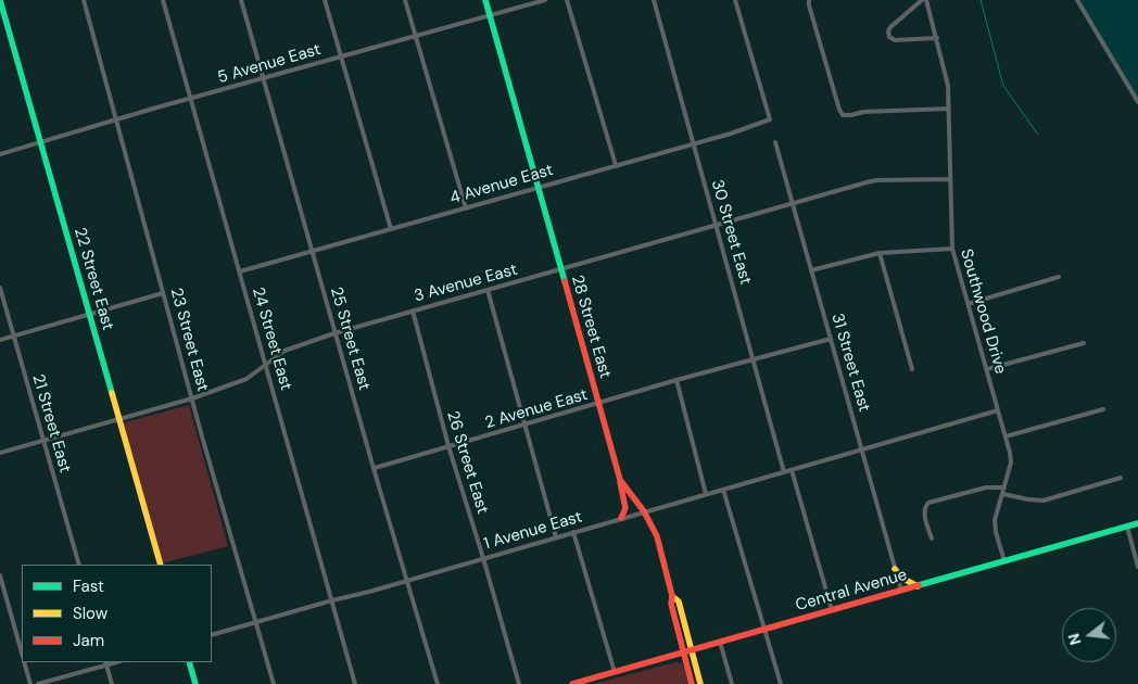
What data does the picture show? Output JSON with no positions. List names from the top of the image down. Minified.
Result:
{"streets":{"street":["5 Avenue East","4 Avenue East","30 Street East","22 Street East","3 Avenue East","Southwood Drive","28 Street East","24 Street East","25 Street East","23 Street East","31 Street East","2 Avenue East","21 Street East","26 Street East","1 Avenue East","Central Avenue"]},"crossings":[["5 Avenue East","22 Street East"],["5 Avenue East","28 Street East"],["5 Avenue East","24 Street East"],["5 Avenue East","25 Street East"],["5 Avenue East","23 Street East"],["4 Avenue East","30 Street East"],["4 Avenue East","28 Street East"],["4 Avenue East","24 Street East"],["4 Avenue East","25 Street East"],["30 Street East","3 Avenue East"],["30 Street East","2 Avenue East"],["30 Street East","1 Avenue East"],["22 Street East","3 Avenue East"],["3 Avenue East","Southwood Drive"],["3 Avenue East","28 Street East"],["3 Avenue East","24 Street East"],["3 Avenue East","25 Street East"],["3 Avenue East","23 Street East"],["3 Avenue East","31 Street East"],["3 Avenue East","21 Street East"],["3 Avenue East","26 Street East"],["Southwood Drive","1 Avenue East"],["Southwood Drive","Central Avenue"],["28 Street East","2 Avenue East"],["28 Street East","1 Avenue East"],["28 Street East","Central Avenue"],["24 Street East","1 Avenue East"],["25 Street East","2 Avenue East"],["25 Street East","1 Avenue East"],["23 Street East","1 Avenue East"],["31 Street East","2 Avenue East"],["31 Street East","1 Avenue East"],["31 Street East","Central Avenue"],["2 Avenue East","26 Street East"],["26 Street East","1 Avenue East"]],"legend":["Fast","Slow","Jam"],"north":"left"}
